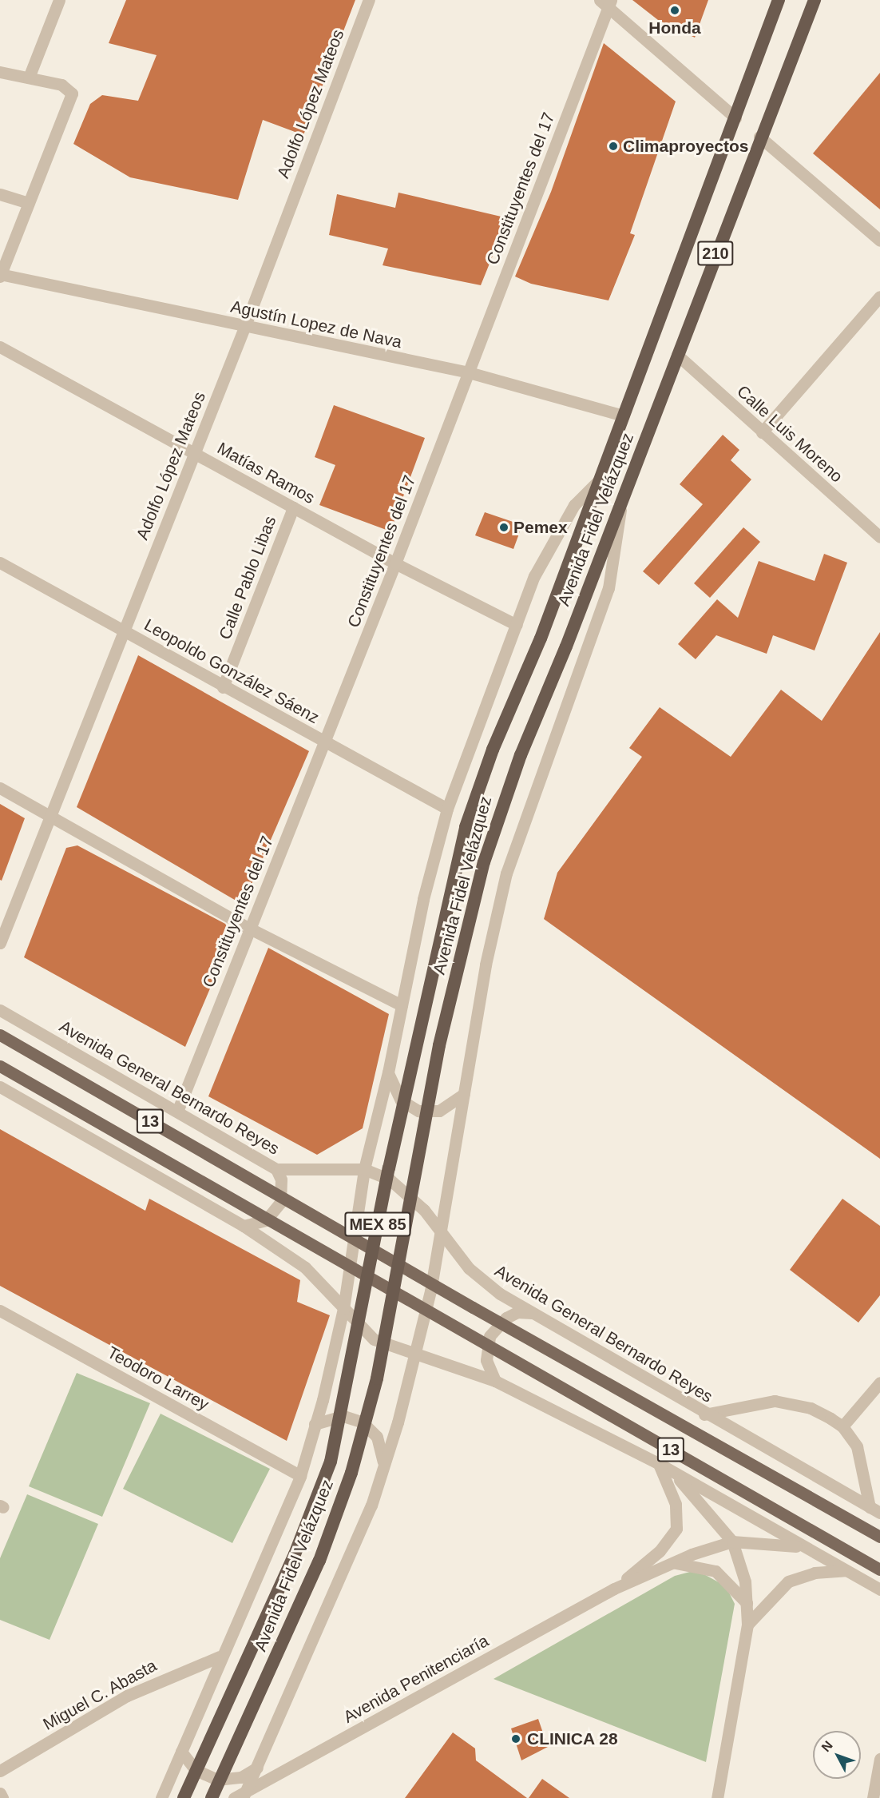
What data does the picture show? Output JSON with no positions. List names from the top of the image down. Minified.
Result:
{"streets":{"highway":["210","Avenida Fidel Velázquez","MEX 85"],"main road":["13"],"street":["Adolfo López Mateos","Constituyentes del 17","Agustín Lopez de Nava","Calle Luis Moreno","Matías Ramos","Calle Pablo Libas","Leopoldo González Sáenz","Avenida General Bernardo Reyes","Teodoro Larrey","Avenida Penitenciaría","Miguel C. Abasta"]},"crossings":[["Adolfo López Mateos","Agustín Lopez de Nava"],["Adolfo López Mateos","Matías Ramos"],["Adolfo López Mateos","Leopoldo González Sáenz"],["Constituyentes del 17","Agustín Lopez de Nava"],["Constituyentes del 17","Matías Ramos"],["Constituyentes del 17","Leopoldo González Sáenz"],["Constituyentes del 17","Avenida General Bernardo Reyes"],["Agustín Lopez de Nava","Avenida Fidel Velázquez"],["Calle Luis Moreno","Avenida Fidel Velázquez"],["Matías Ramos","Calle Pablo Libas"],["Calle Pablo Libas","Leopoldo González Sáenz"]],"places":["Honda","Climaproyectos","Pemex","CLINICA 28"],"north":"top left"}
